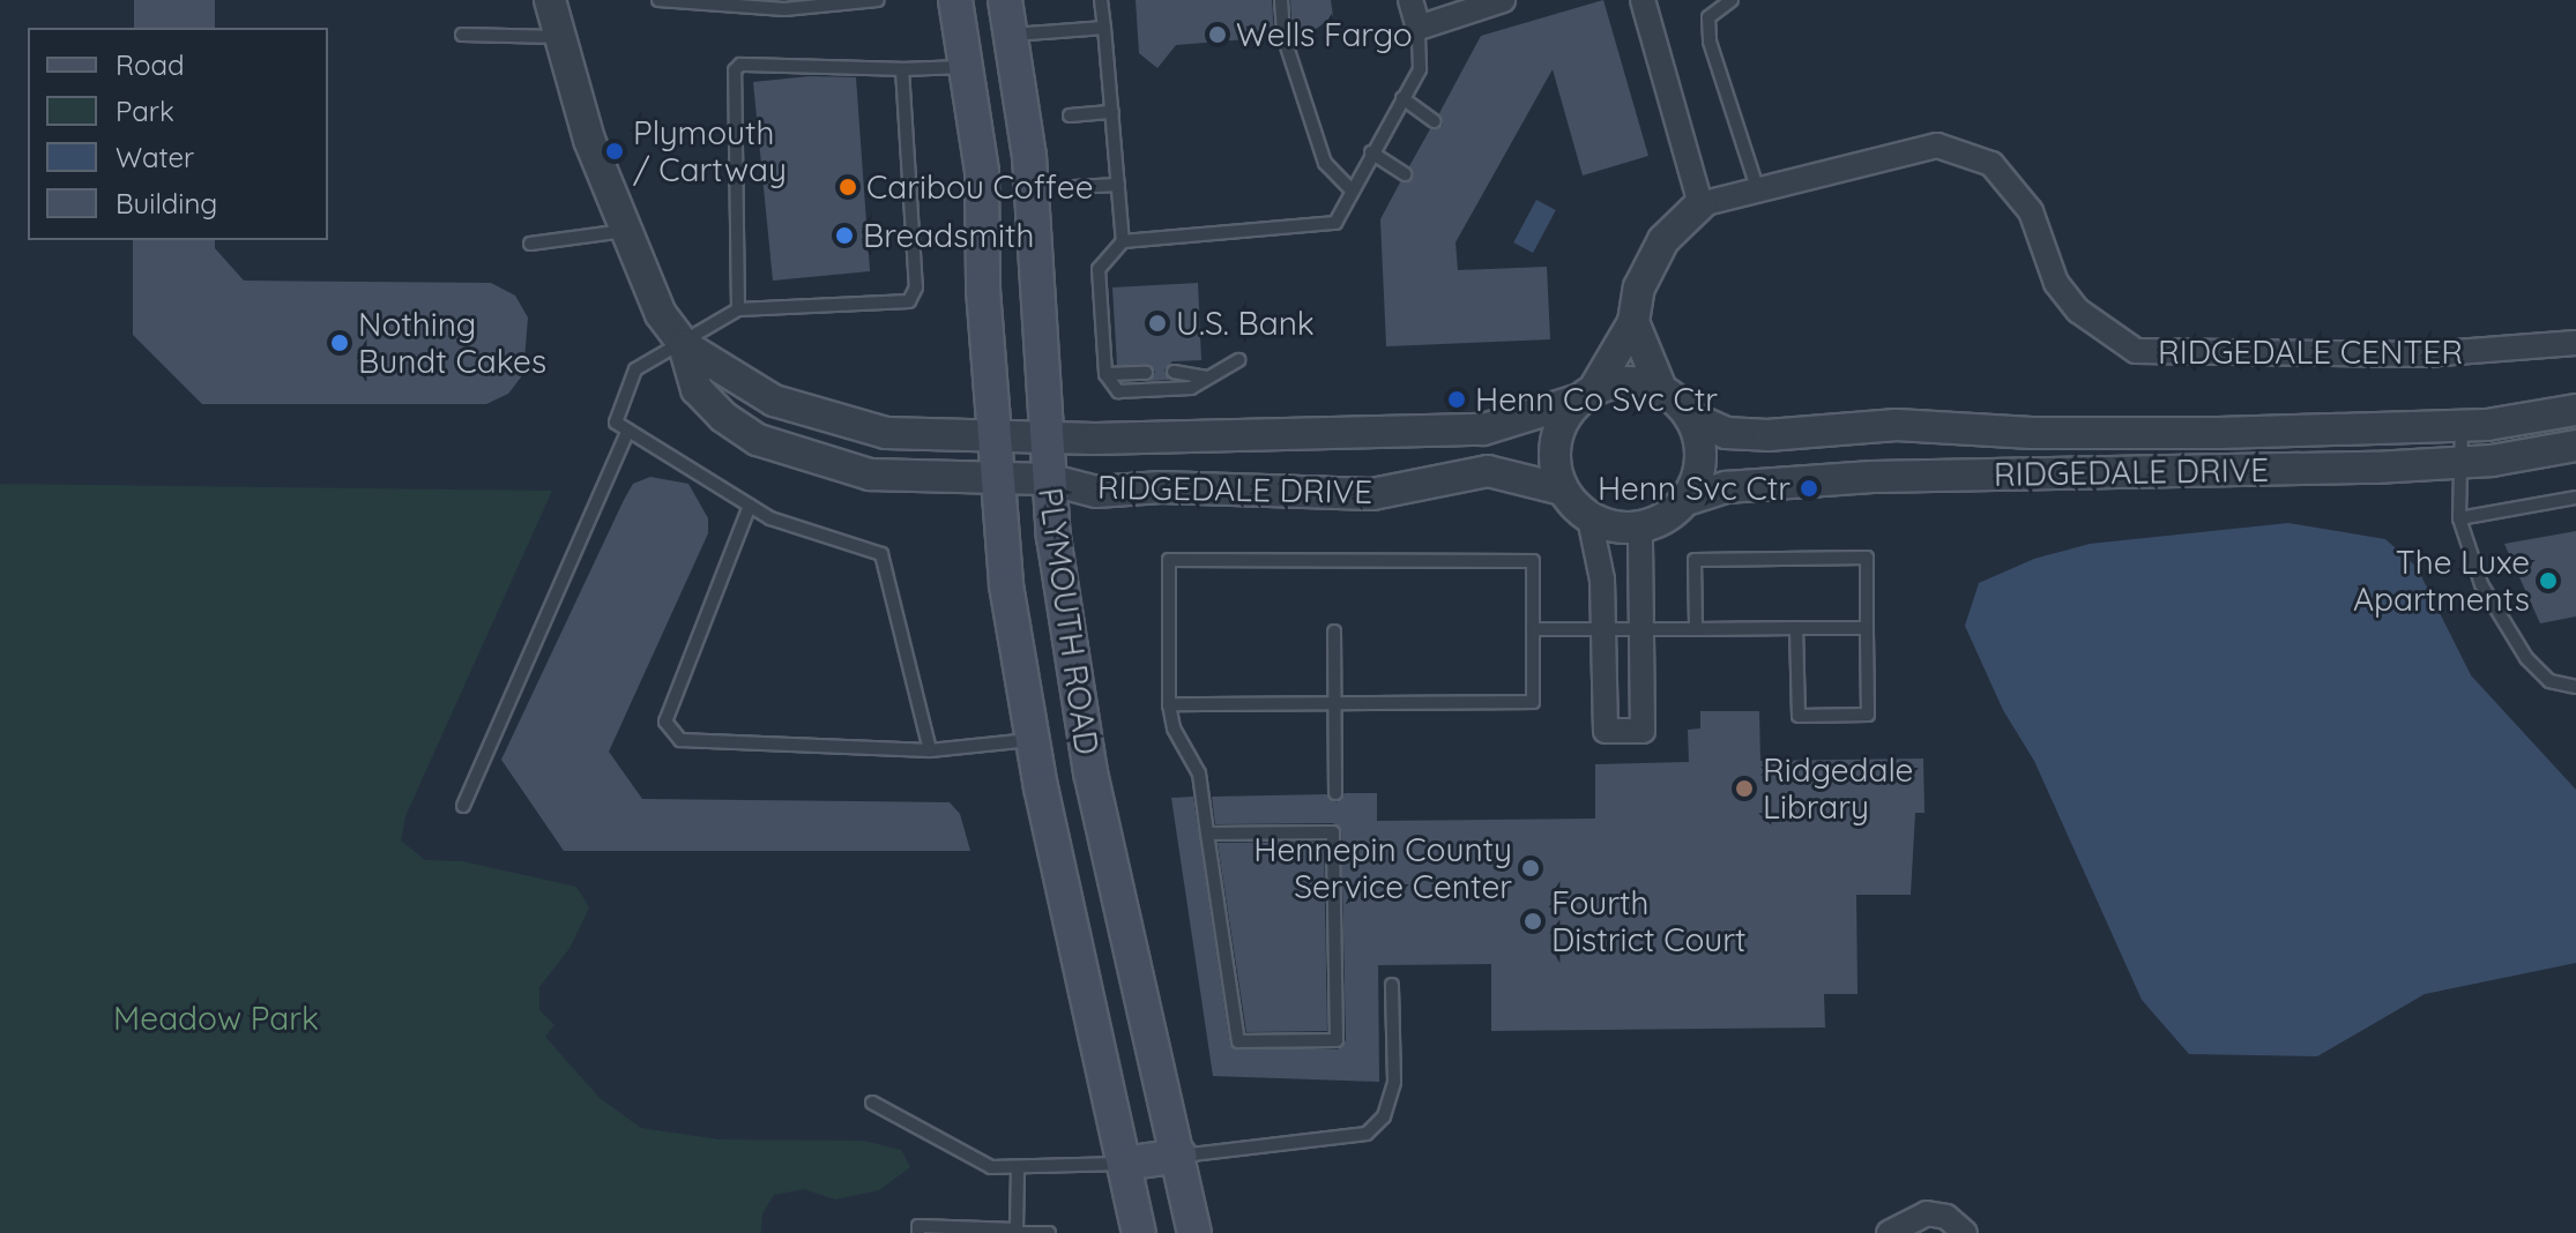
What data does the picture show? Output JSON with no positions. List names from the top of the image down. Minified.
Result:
{"streets":{"main road":["PLYMOUTH ROAD"],"street":["RIDGEDALE CENTER","RIDGEDALE DRIVE"]},"crossings":[["RIDGEDALE DRIVE","PLYMOUTH ROAD"]],"parks":["Meadow Park"],"places":["Wells Fargo","Plymouth / Cartway","Caribou Coffee","Breadsmith","U.S. Bank","Nothing Bundt Cakes","Henn Co Svc Ctr","Henn Svc Ctr","The Luxe Apartments","Ridgedale Library","Hennepin County Service Center","Fourth District Court"],"legend":["Road","Park","Water","Building"]}
